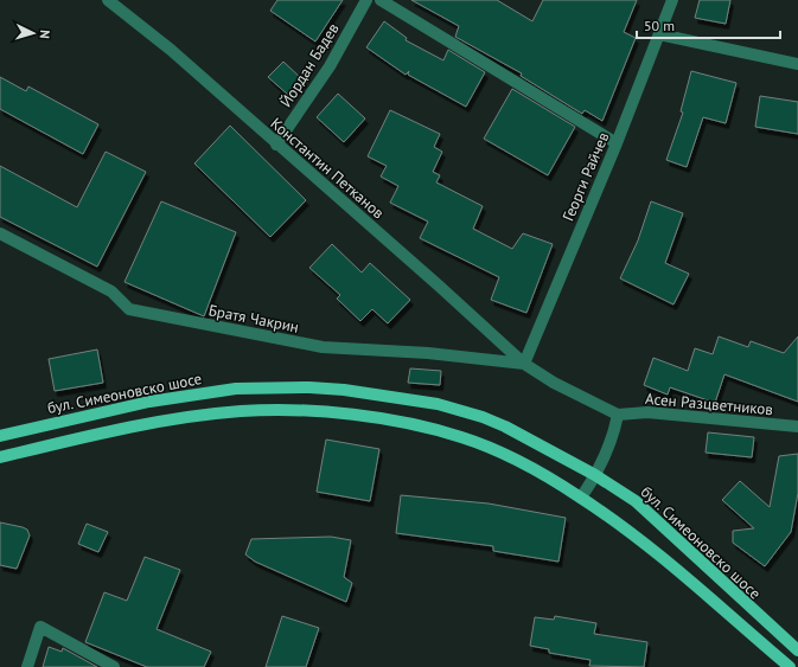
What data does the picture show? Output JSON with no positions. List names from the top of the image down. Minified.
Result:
{"streets":{"main road":["бул. Симеоновско шосе"],"street":["Йордан Бадев","Константин Петканов","Георги Райчев","Братя Чакрин","Асен Разцветников"]},"crossings":[["Йордан Бадев","Константин Петканов"],["Константин Петканов","Георги Райчев"],["Константин Петканов","Братя Чакрин"],["Георги Райчев","Братя Чакрин"]],"scale_bar":"50 m","north":"right"}
